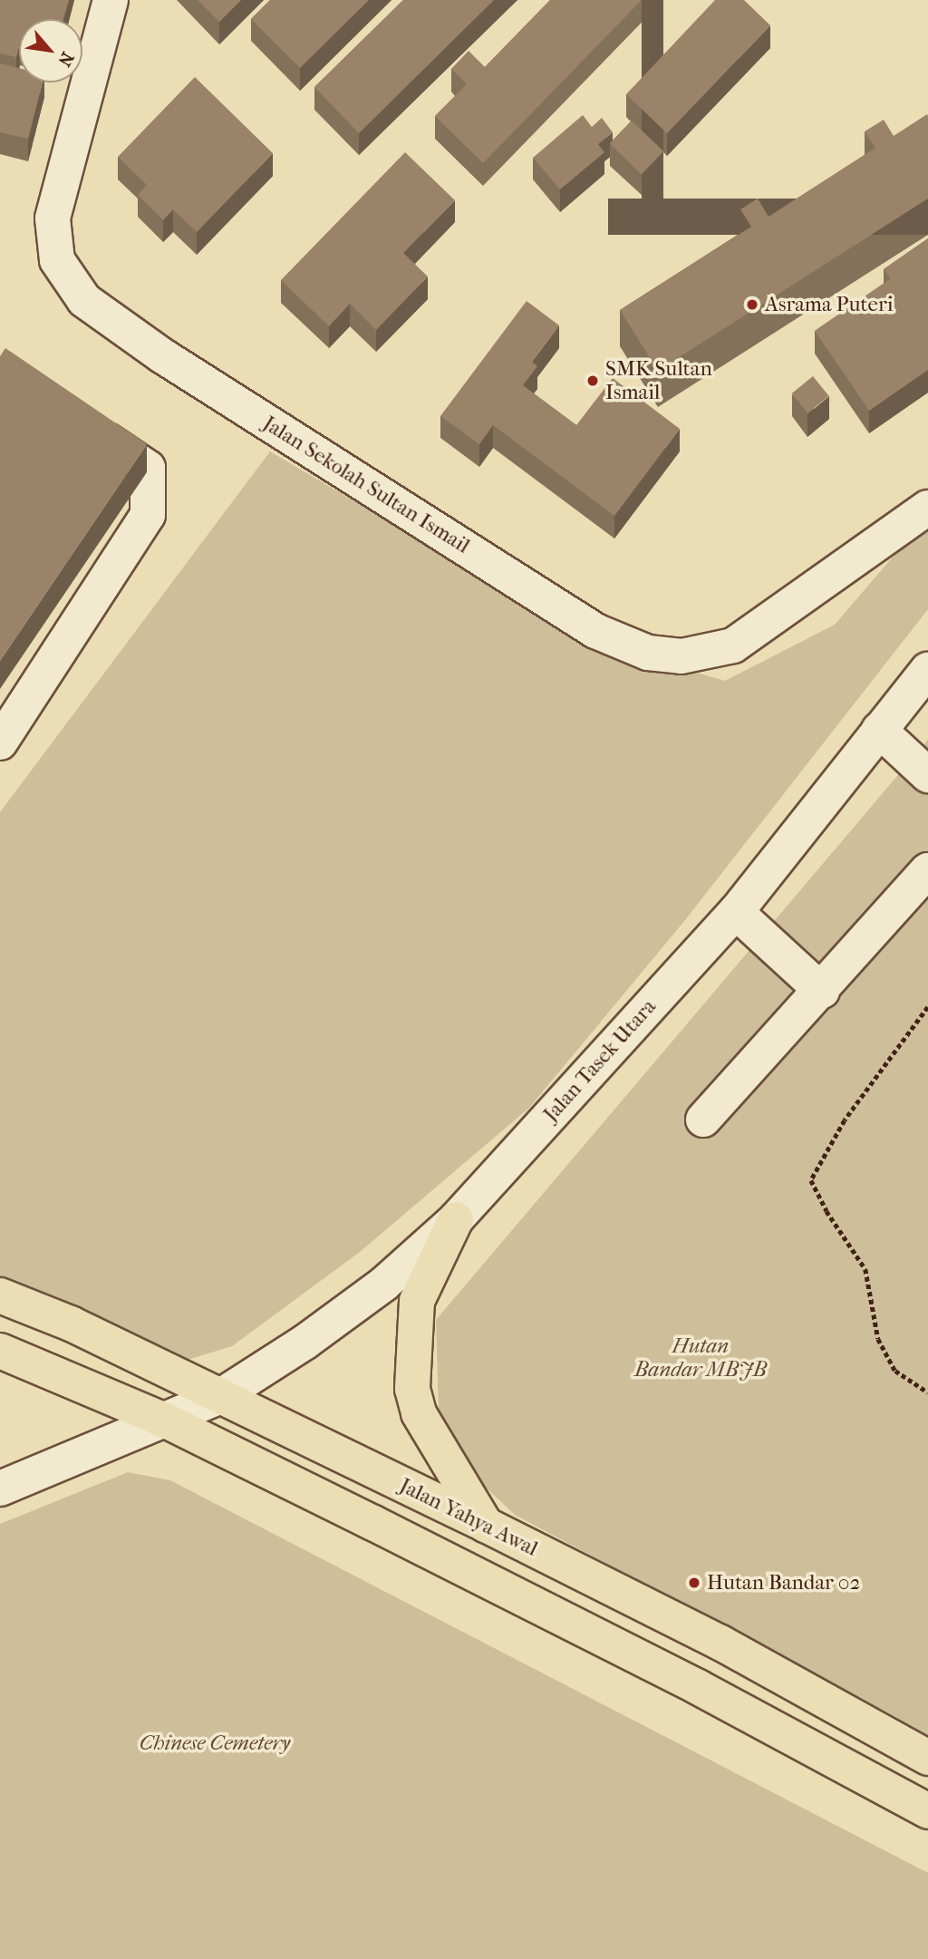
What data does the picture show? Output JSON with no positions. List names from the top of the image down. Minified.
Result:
{"streets":{"main road":["Jalan Yahya Awal"],"street":["Jalan Sekolah Sultan Ismail","Jalan Tasek Utara"]},"crossings":[["Jalan Tasek Utara","Jalan Yahya Awal"]],"parks":["Hutan Bandar MBJB","Chinese Cemetery"],"places":["Asrama Puteri","SMK Sultan Ismail","Hutan Bandar 02"],"north":"bottom right"}
